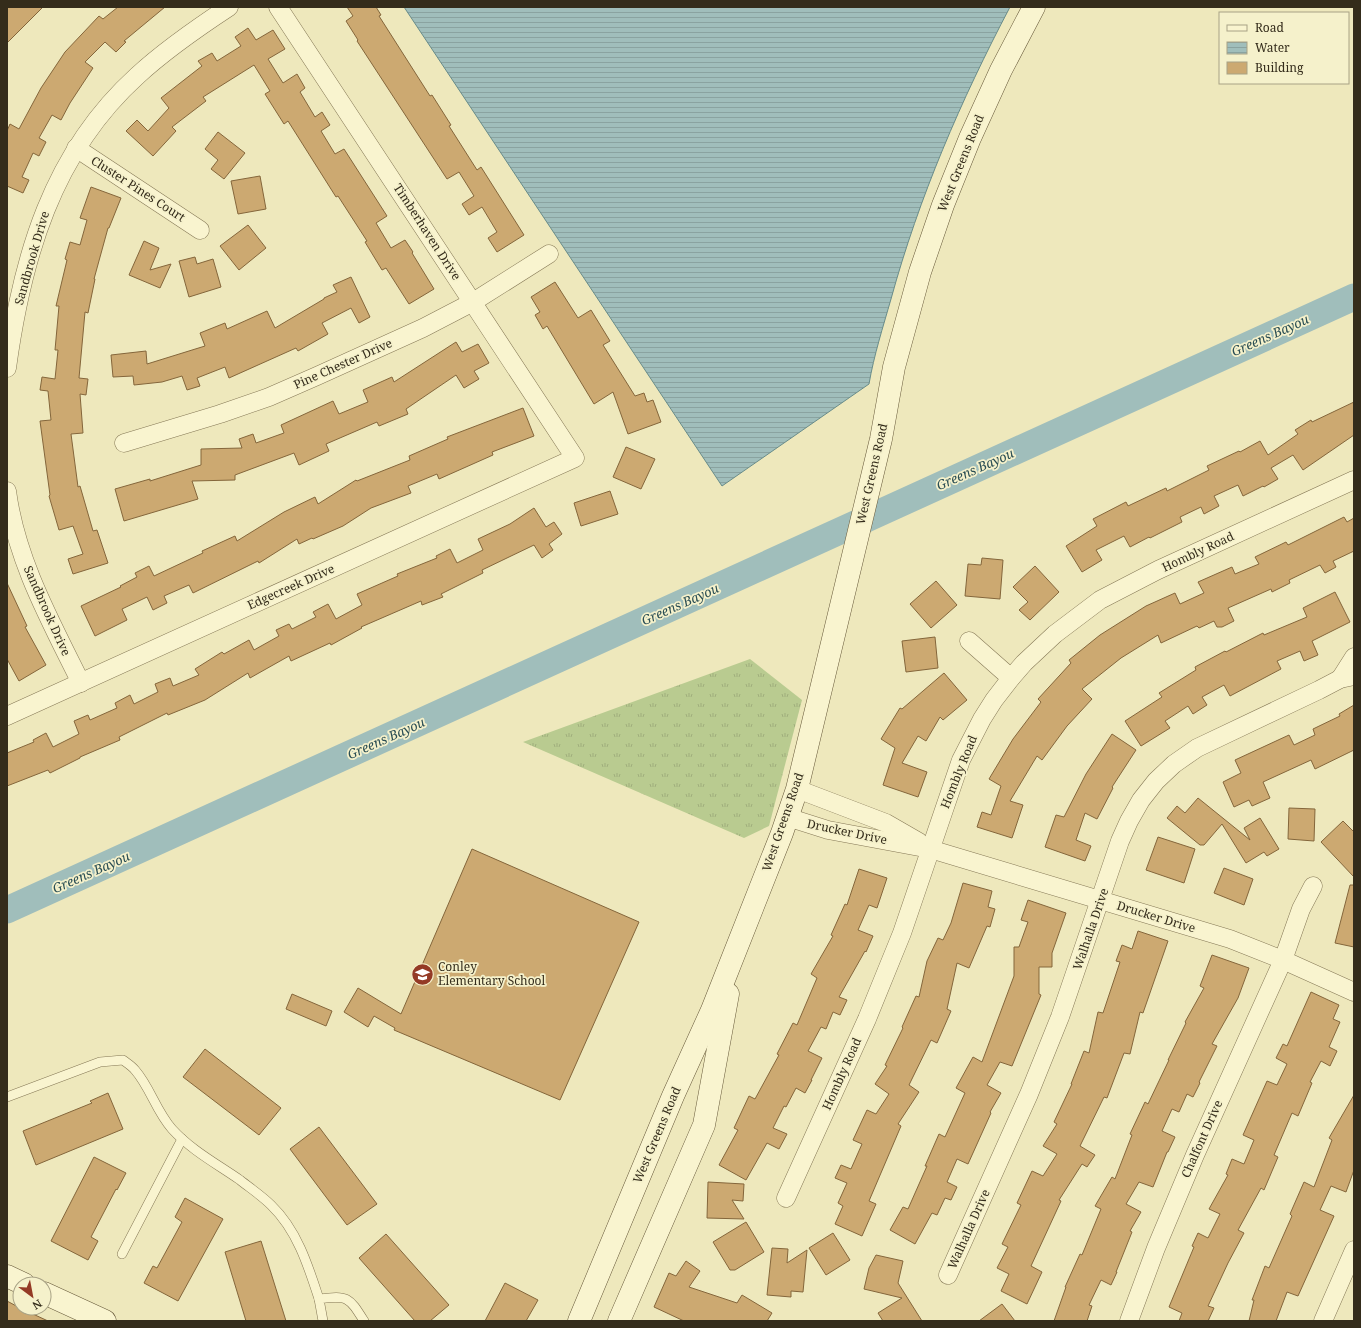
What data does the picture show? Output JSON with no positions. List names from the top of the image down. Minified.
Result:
{"streets":{"main road":["West Greens Road"],"street":["Cluster Pines Court","Timberhaven Drive","Sandbrook Drive","Pine Chester Drive","Hombly Road","Edgecreek Drive","Drucker Drive","Walhalla Drive","Chalfont Drive"]},"crossings":[["West Greens Road","Drucker Drive"],["Cluster Pines Court","Sandbrook Drive"],["Timberhaven Drive","Pine Chester Drive"],["Timberhaven Drive","Edgecreek Drive"],["Sandbrook Drive","Edgecreek Drive"],["Hombly Road","Drucker Drive"],["Drucker Drive","Walhalla Drive"],["Drucker Drive","Chalfont Drive"]],"water":["Greens Bayou"],"places":{"school or university":["Conley Elementary School"]},"legend":["Road","Water","Building"],"north":"bottom right"}
